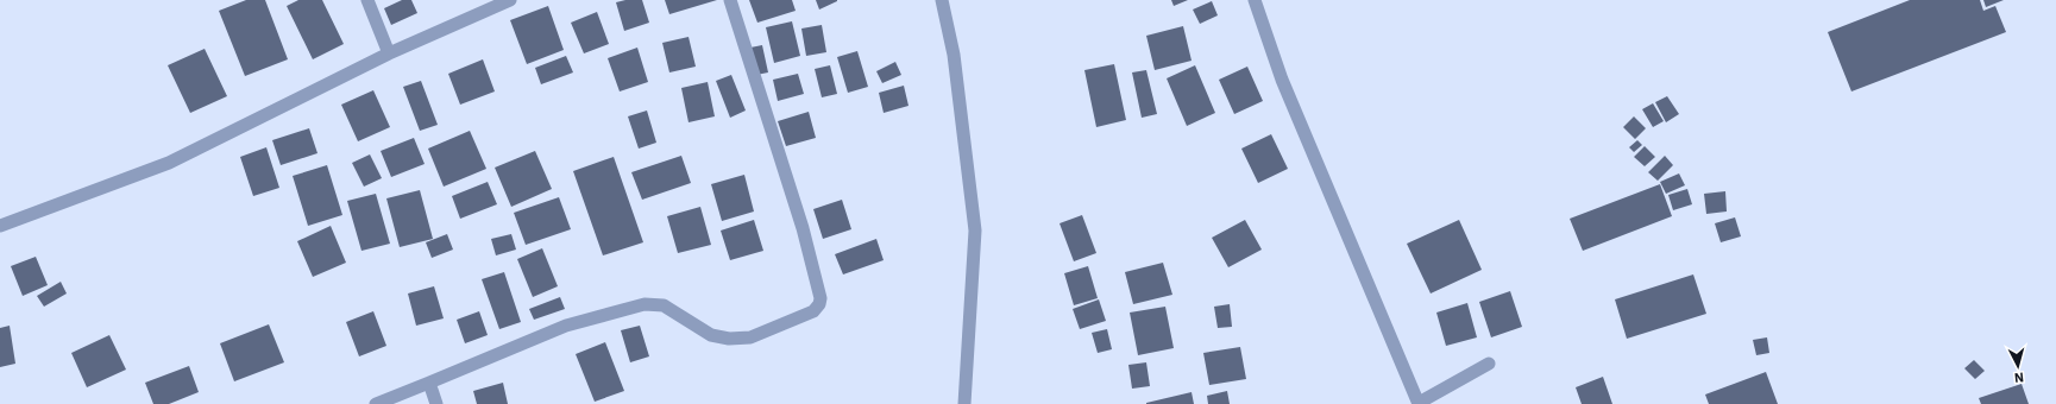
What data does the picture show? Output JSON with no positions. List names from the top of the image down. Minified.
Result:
{"north":"bottom"}
